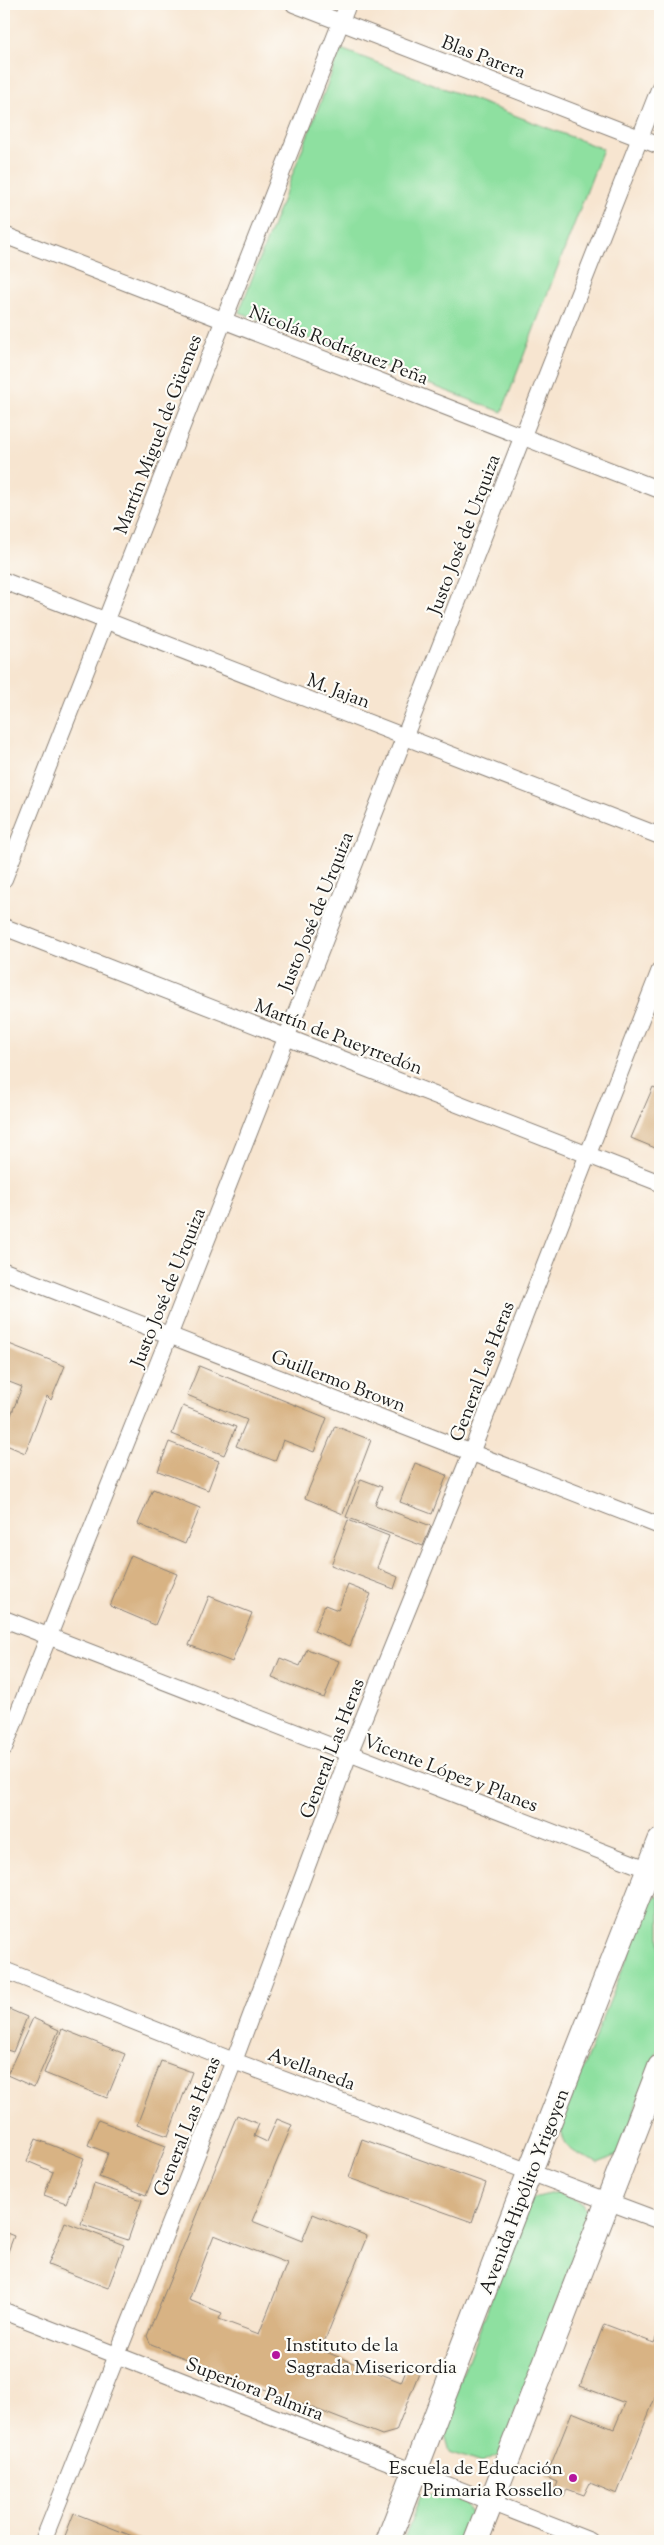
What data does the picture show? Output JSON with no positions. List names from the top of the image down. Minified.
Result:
{"streets":{"main road":["Avenida Hipólito Yrigoyen"],"street":["Blas Parera","Nicolás Rodríguez Peña","Martín Miguel de Güemes","Justo José de Urquiza","M. Jajan","Martín de Pueyrredón","General Las Heras","Guillermo Brown","Vicente López y Planes","Avellaneda","Superiora Palmira"]},"crossings":[["Blas Parera","Martín Miguel de Güemes"],["Blas Parera","Justo José de Urquiza"],["Nicolás Rodríguez Peña","Martín Miguel de Güemes"],["Nicolás Rodríguez Peña","Justo José de Urquiza"],["Martín Miguel de Güemes","M. Jajan"],["Justo José de Urquiza","M. Jajan"],["Justo José de Urquiza","Martín de Pueyrredón"],["Justo José de Urquiza","Guillermo Brown"],["Justo José de Urquiza","Vicente López y Planes"],["Martín de Pueyrredón","General Las Heras"],["General Las Heras","Guillermo Brown"],["General Las Heras","Vicente López y Planes"],["General Las Heras","Avellaneda"],["General Las Heras","Superiora Palmira"],["Vicente López y Planes","Avenida Hipólito Yrigoyen"],["Avellaneda","Avenida Hipólito Yrigoyen"],["Avenida Hipólito Yrigoyen","Superiora Palmira"]],"places":["Instituto de la Sagrada Misericordia","Escuela de Educación Primaria Rossello"]}
